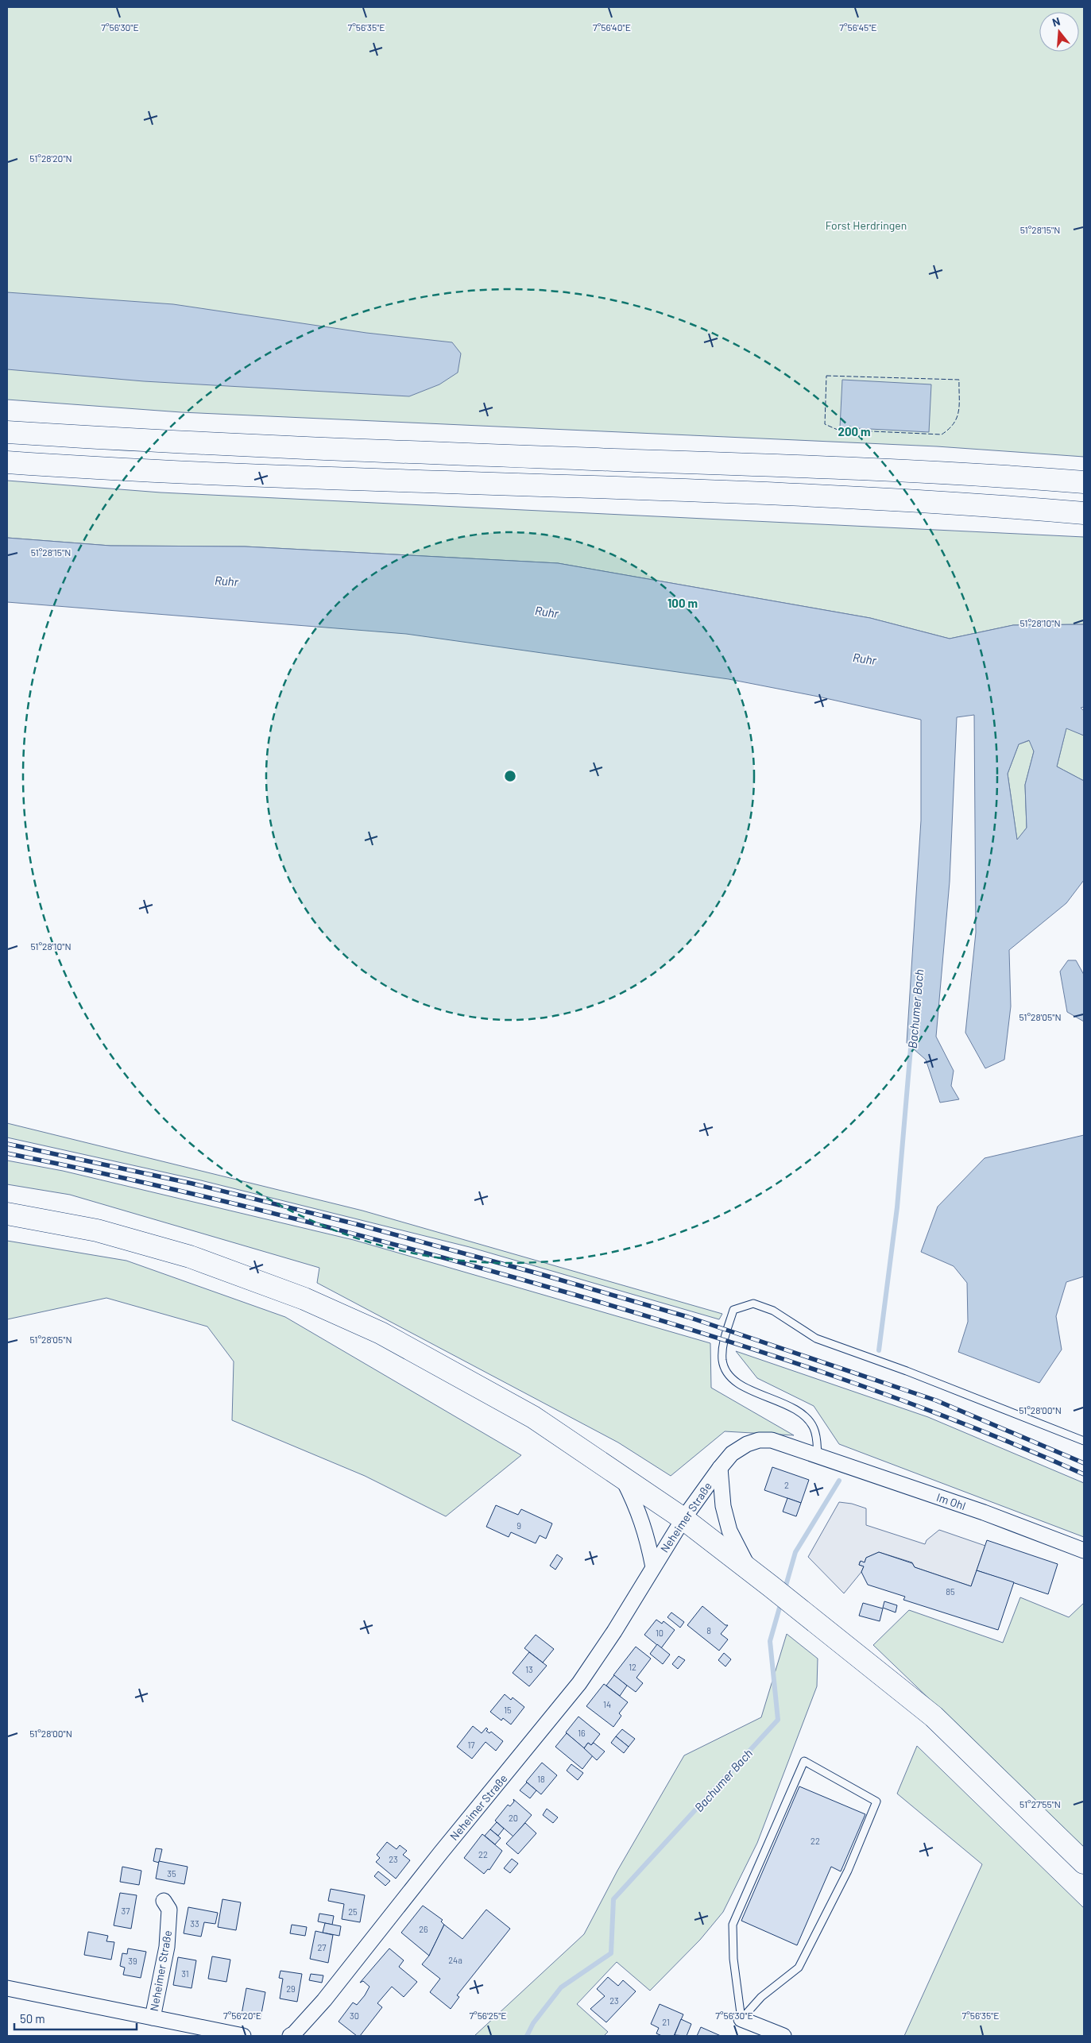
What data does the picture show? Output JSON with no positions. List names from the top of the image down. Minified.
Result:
{"streets":{"street":["Im Ohl","Neheimer Straße"]},"crossings":[["Im Ohl","Neheimer Straße"]],"water":["Ruhr","Bachumer Bach"],"parks":["Forst Herdringen"],"house_numbers":["2","9","85","8","10","12","13","14","15","16","17","18","20","22","22","23","35","37","25","33","26","27","24a","39","31","29","23","30","21"],"scale_bar":"50 m","north":"top","coordinates":["7°56'30\"E","7°56'35\"E","7°56'40\"E","7°56'45\"E","51°28'20\"N","51°28'15\"N","51°28'10\"N","51°28'05\"N","51°28'00\"N","51°27'55\"N","7°56'20\"E","7°56'25\"E"],"rings":["200 m","100 m"]}
